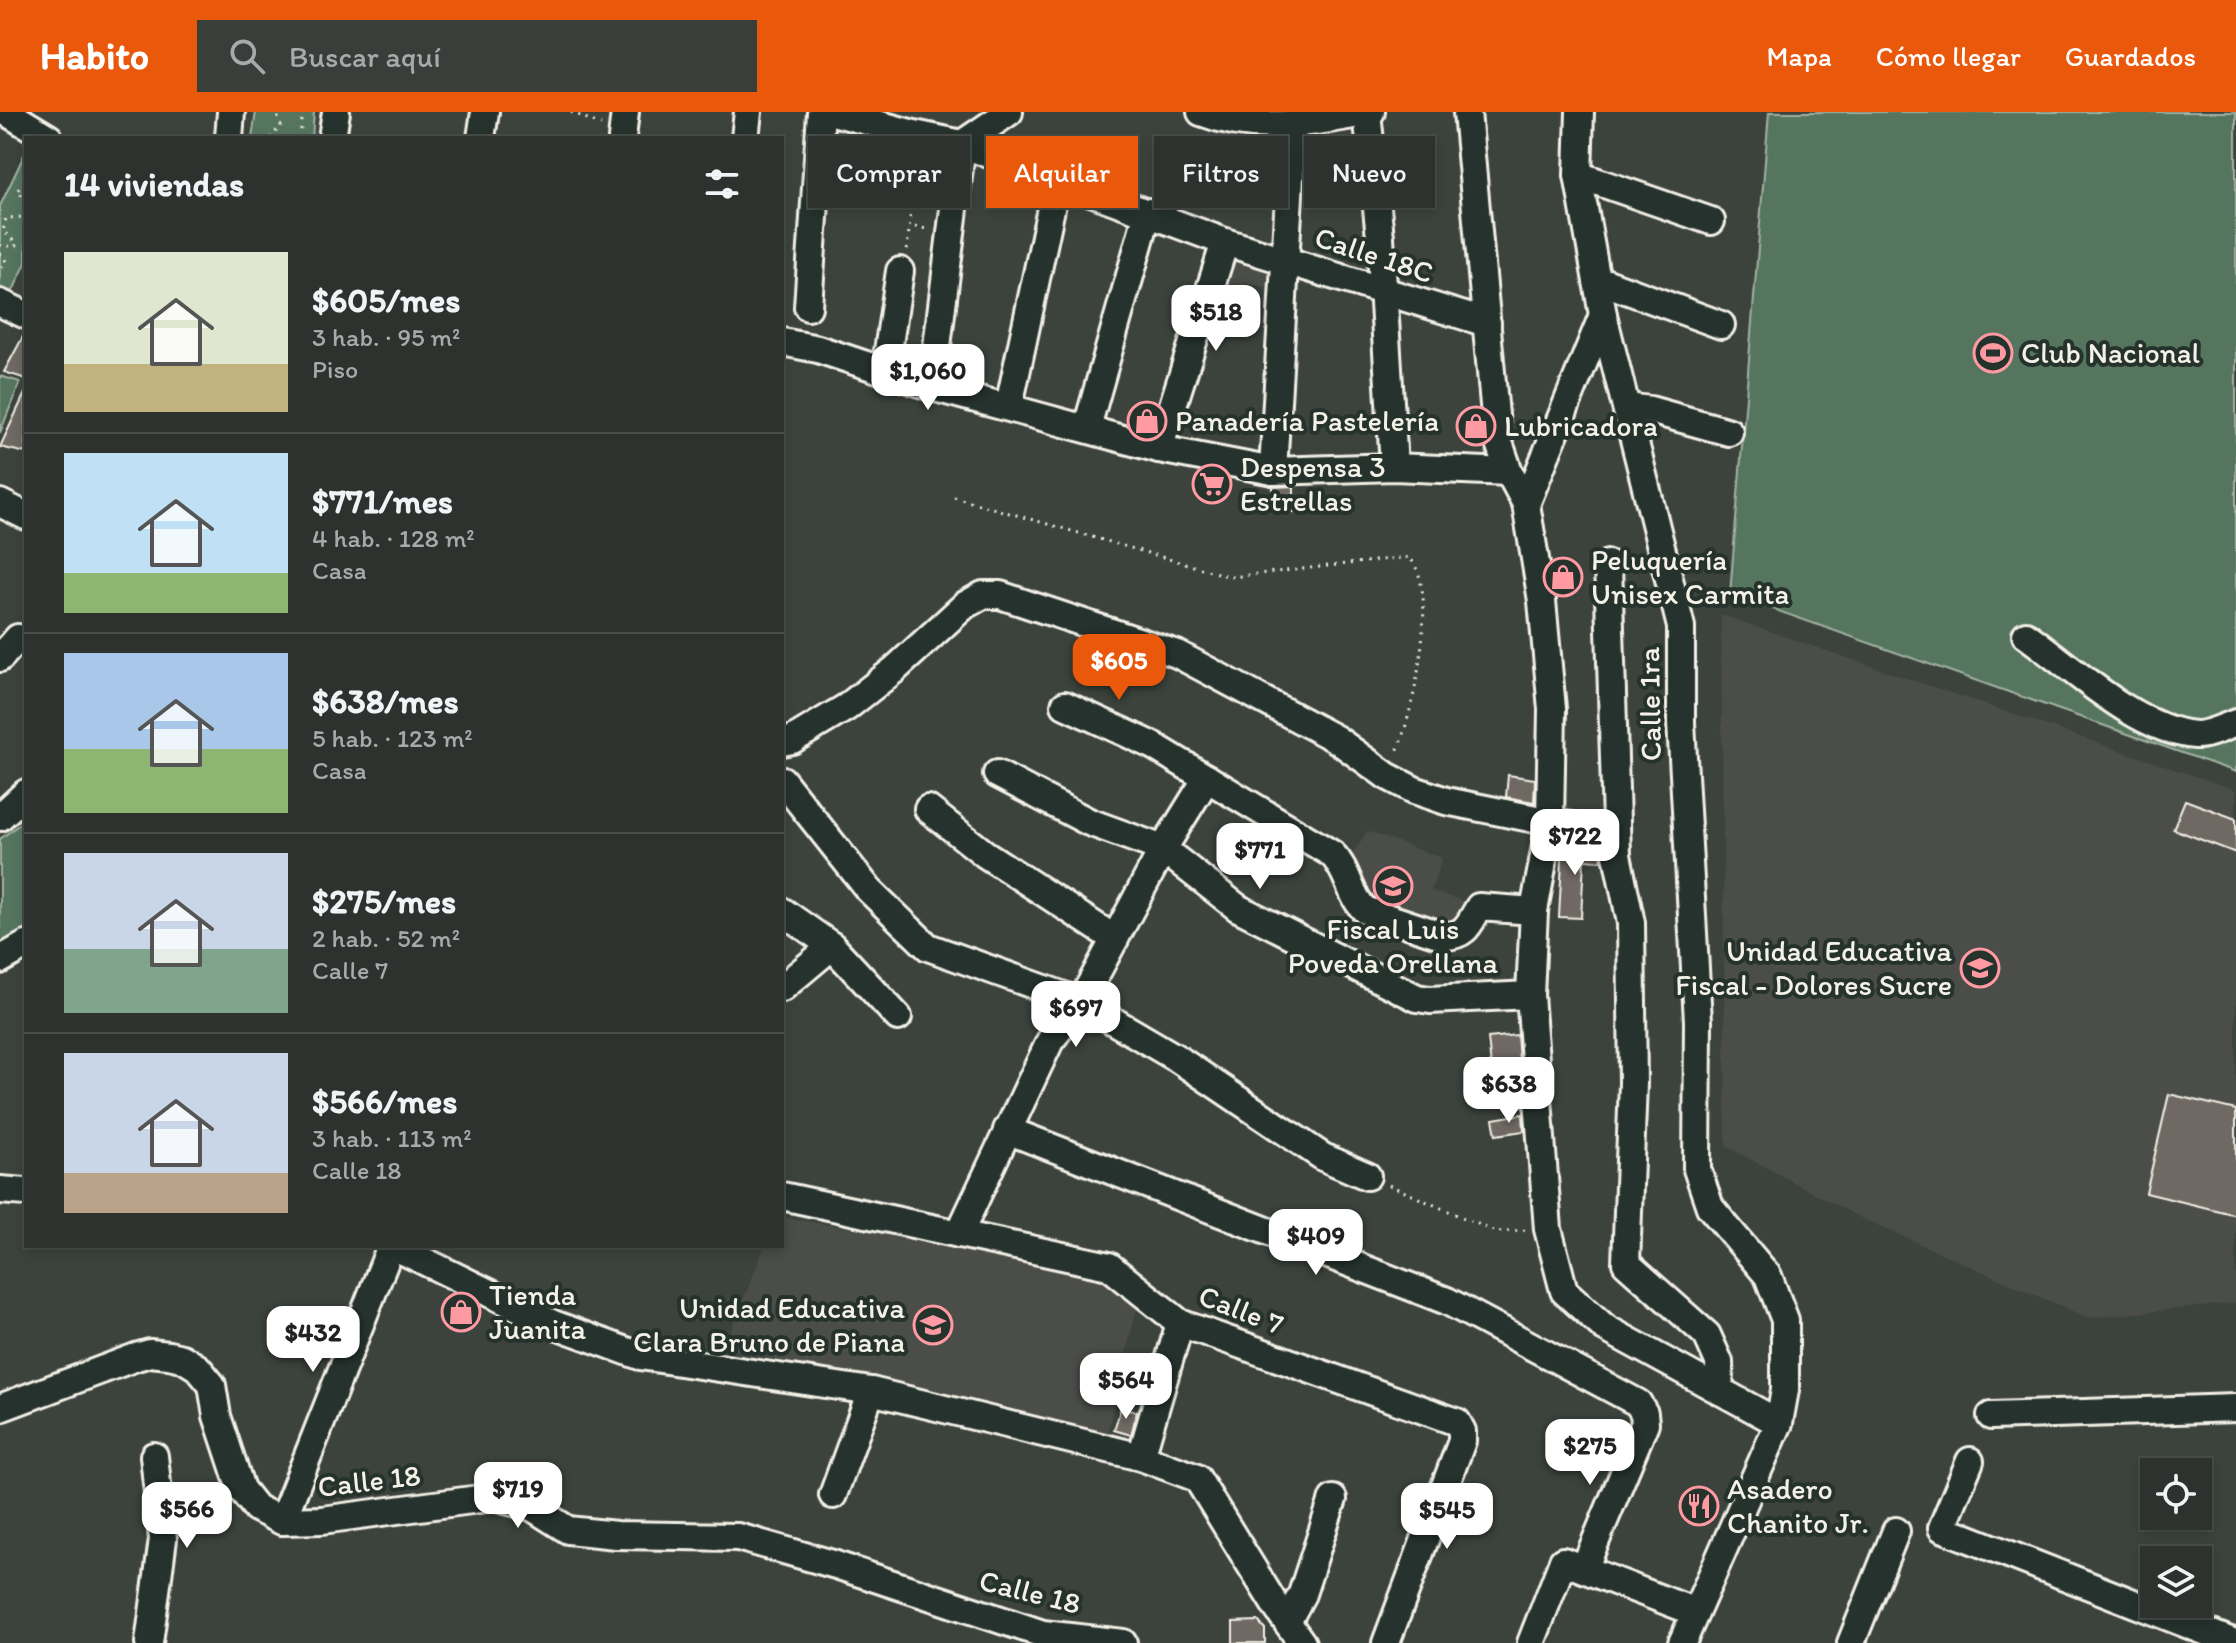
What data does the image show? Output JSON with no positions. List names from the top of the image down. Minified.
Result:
{"streets":{"street":["Calle 18C","Calle 1ra","Calle 7","Calle 18"]},"places":{"sports":["Club Nacional"],"shop":["Panadería Pastelería","Lubricadora","Peluquería Unisex Carmita","Tienda Juanita"],"supermarket":["Despensa 3 Estrellas"],"school or university":["Fiscal Luis Poveda Orellana","Unidad Educativa Fiscal - Dolores Sucre","Unidad Educativa Clara Bruno de Piana"],"restaurant":["Asadero Chanito Jr."]},"page":{"header":"Habito","search":"Buscar aquí","nav":["Mapa","Cómo llegar","Guardados"],"chip":["Comprar","Alquilar","Filtros","Nuevo"],"heading":"14 viviendas","list":[{"name":"$605/mes","note":"3 hab. · 95 m² · Piso"},{"name":"$771/mes","note":"4 hab. · 128 m² · Casa"},{"name":"$638/mes","note":"5 hab. · 123 m² · Casa"},{"name":"$275/mes","note":"2 hab. · 52 m² · Calle 7"},{"name":"$566/mes","note":"3 hab. · 113 m² · Calle 18"}],"price":["$518","$1,060","$605","$722","$771","$697","$638","$409","$432","$564","$275","$719","$566","$545"]}}
